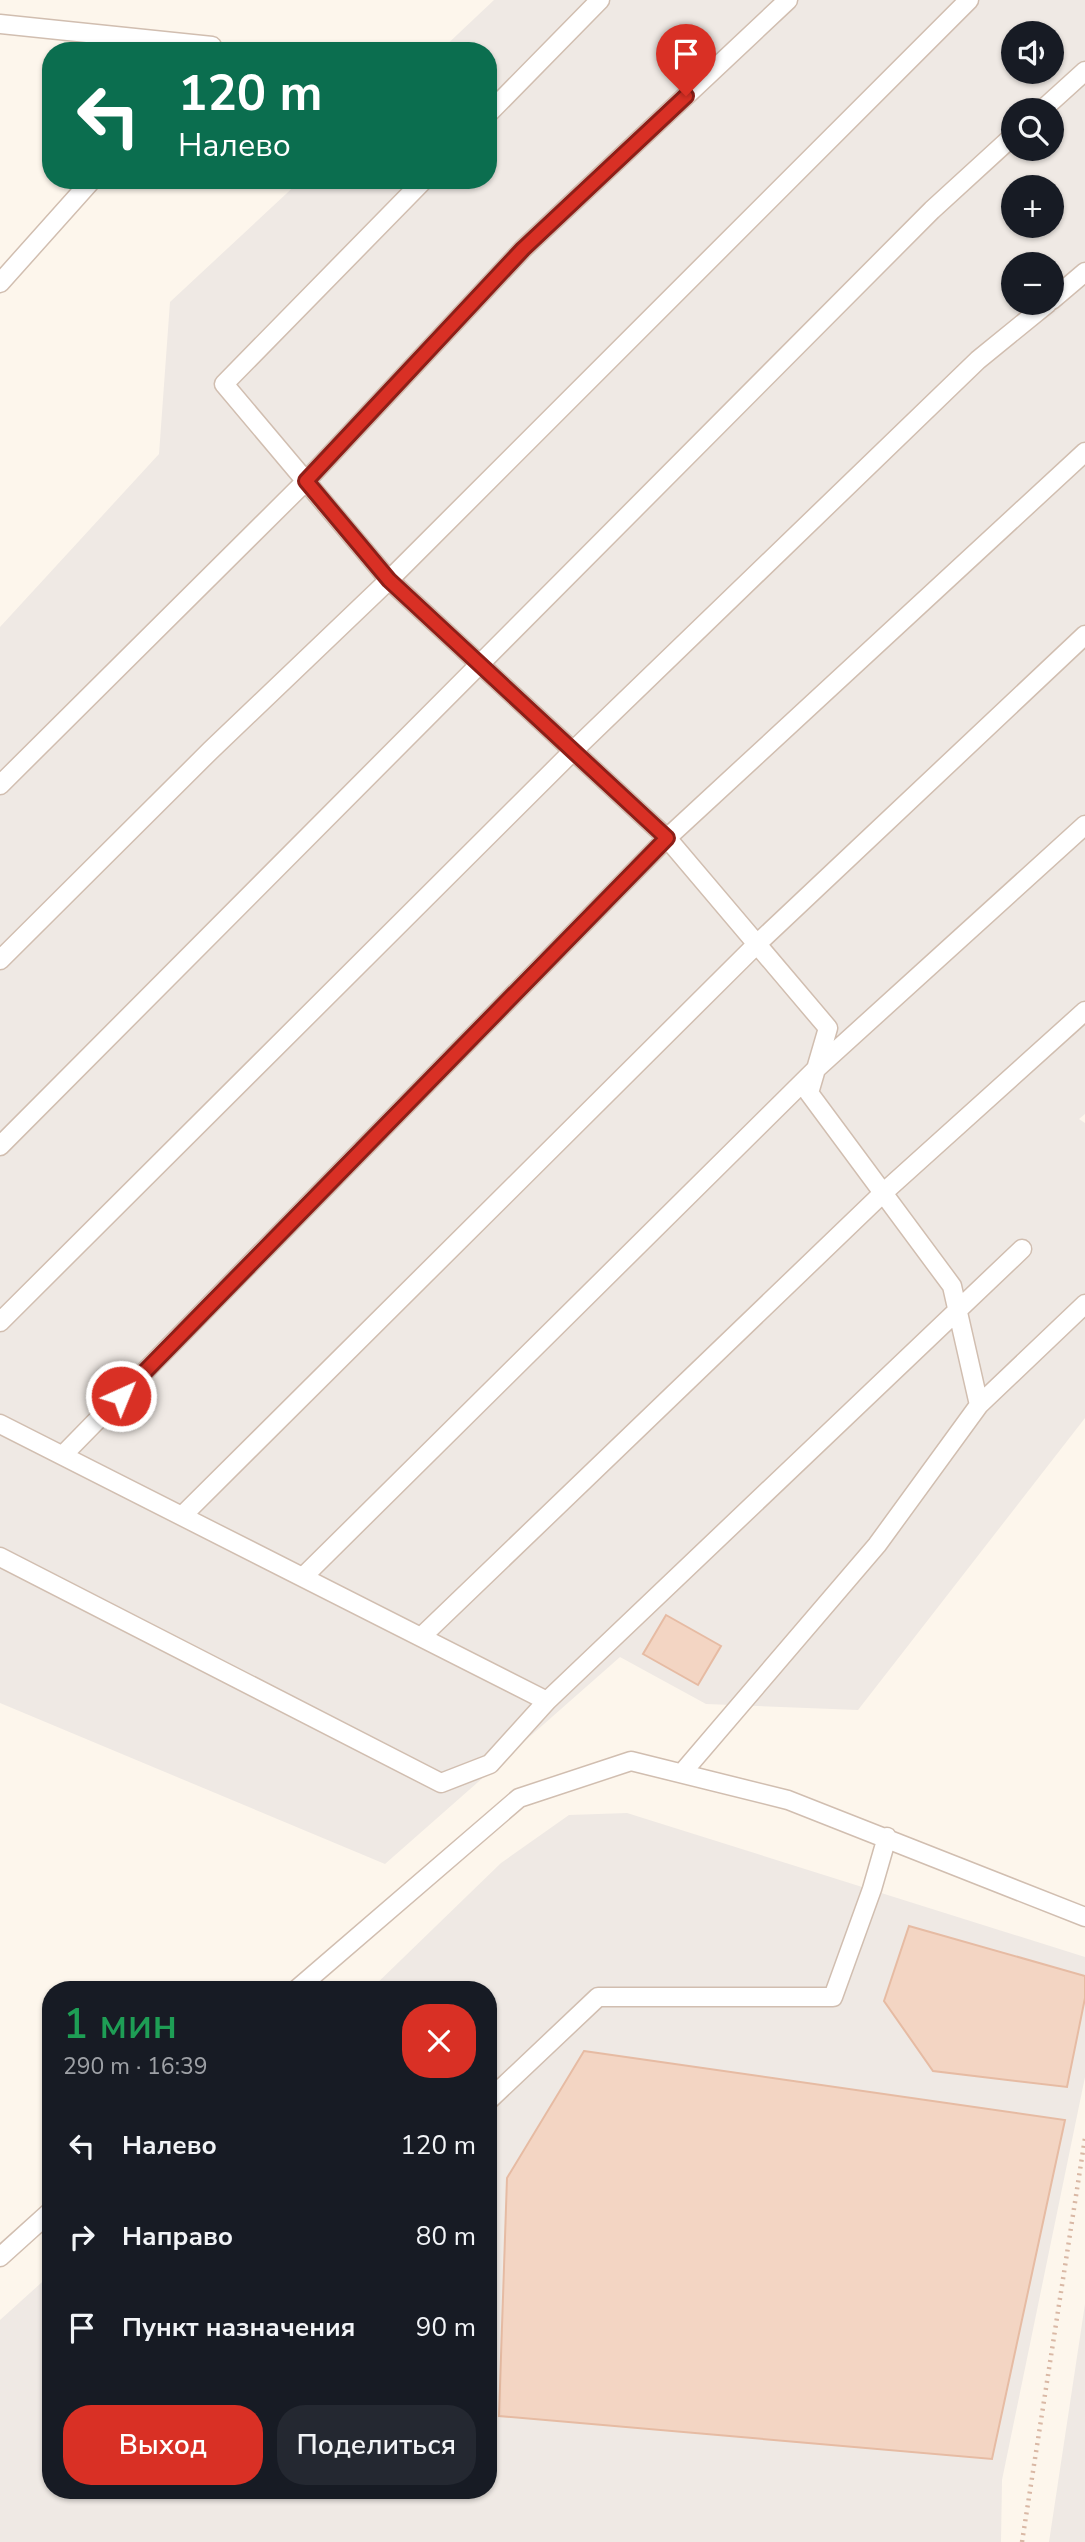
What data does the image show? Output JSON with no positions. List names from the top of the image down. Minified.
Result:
{"page":{"map_buttons":["+","−"],"turn":["120 m","Налево"],"heading":["1 мин","290 m · 16:39"],"list":[{"name":"Налево","value":"120 m"},{"name":"Направо","value":"80 m"},{"name":"Пункт назначения","value":"90 m"}],"buttons":["Выход","Поделиться"]}}
